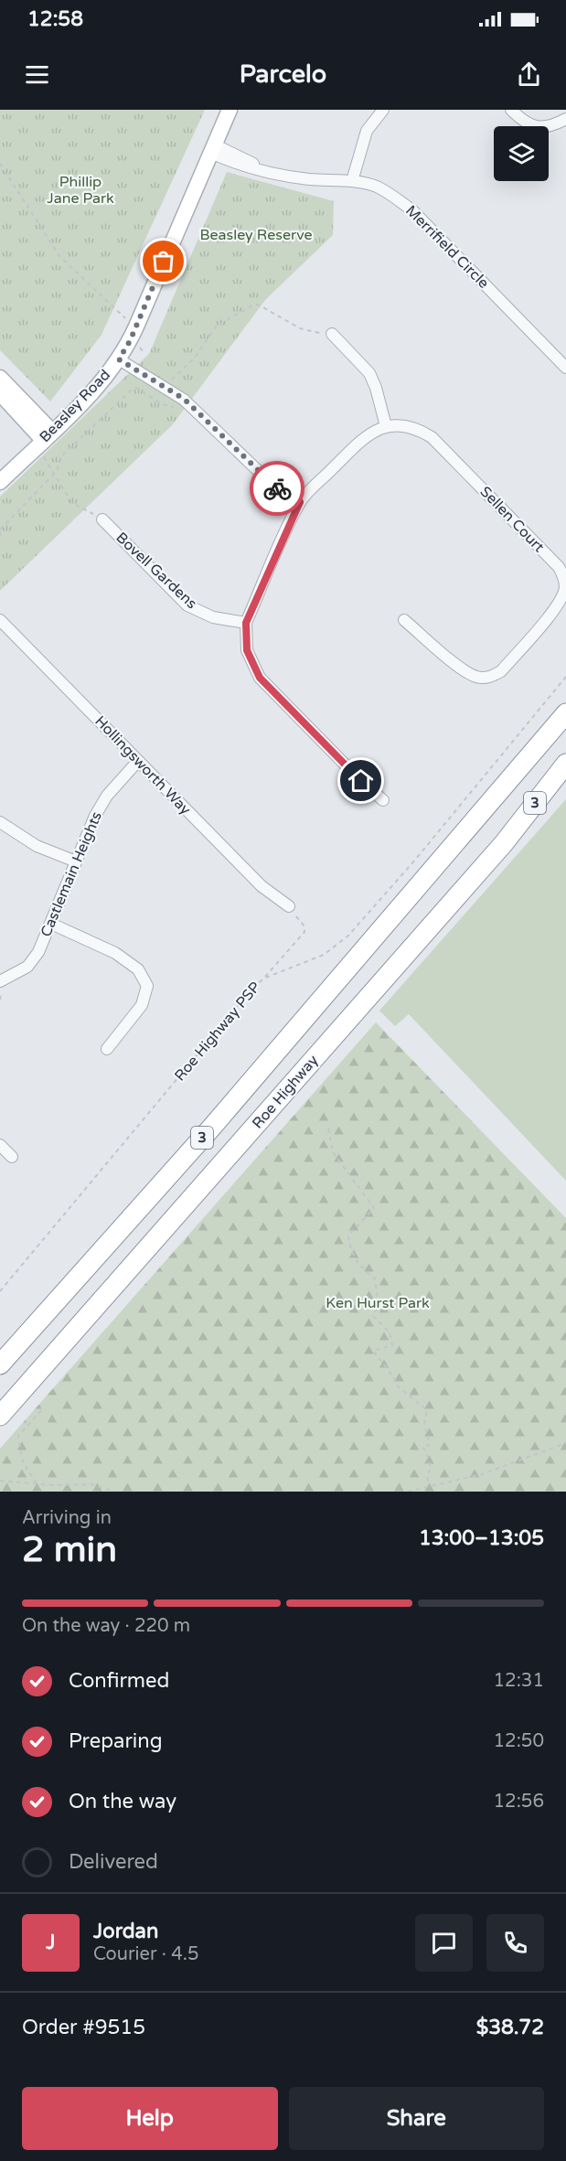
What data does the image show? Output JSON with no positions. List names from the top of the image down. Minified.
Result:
{"streets":{"highway":["3","Roe Highway"],"main road":["Beasley Road"],"street":["Merrifield Circle","Sellen Court","Bovell Gardens","Hollingsworth Way","Castlemain Heights"],"path":["Roe Highway PSP"]},"crossings":[["Merrifield Circle","Beasley Road"],["Hollingsworth Way","Castlemain Heights"]],"parks":["Phillip Jane Park","Beasley Reserve","Ken Hurst Park"],"page":{"status":"12:58","header":"Parcelo","heading":["2 min","Arriving in","13:00–13:05"],"panel":["Jordan","Courier · 4.5","Order #9515","$38.72"],"bar":"On the way · 220 m","list":[["Confirmed","12:31"],["Preparing","12:50"],["On the way","12:56"],"Delivered"],"round":"J","buttons":["Help","Share"]}}
